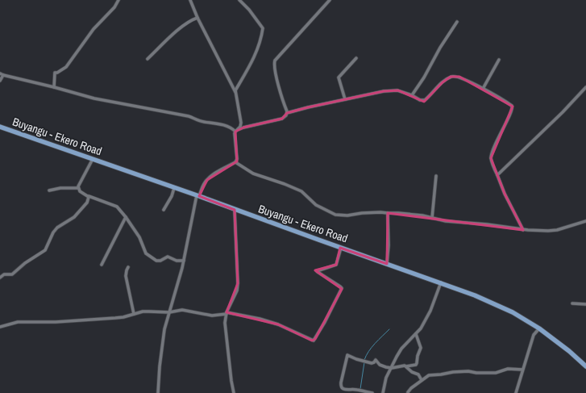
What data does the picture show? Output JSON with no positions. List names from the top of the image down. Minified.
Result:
{"streets":{"main road":["Buyangu - Ekero Road"]}}
